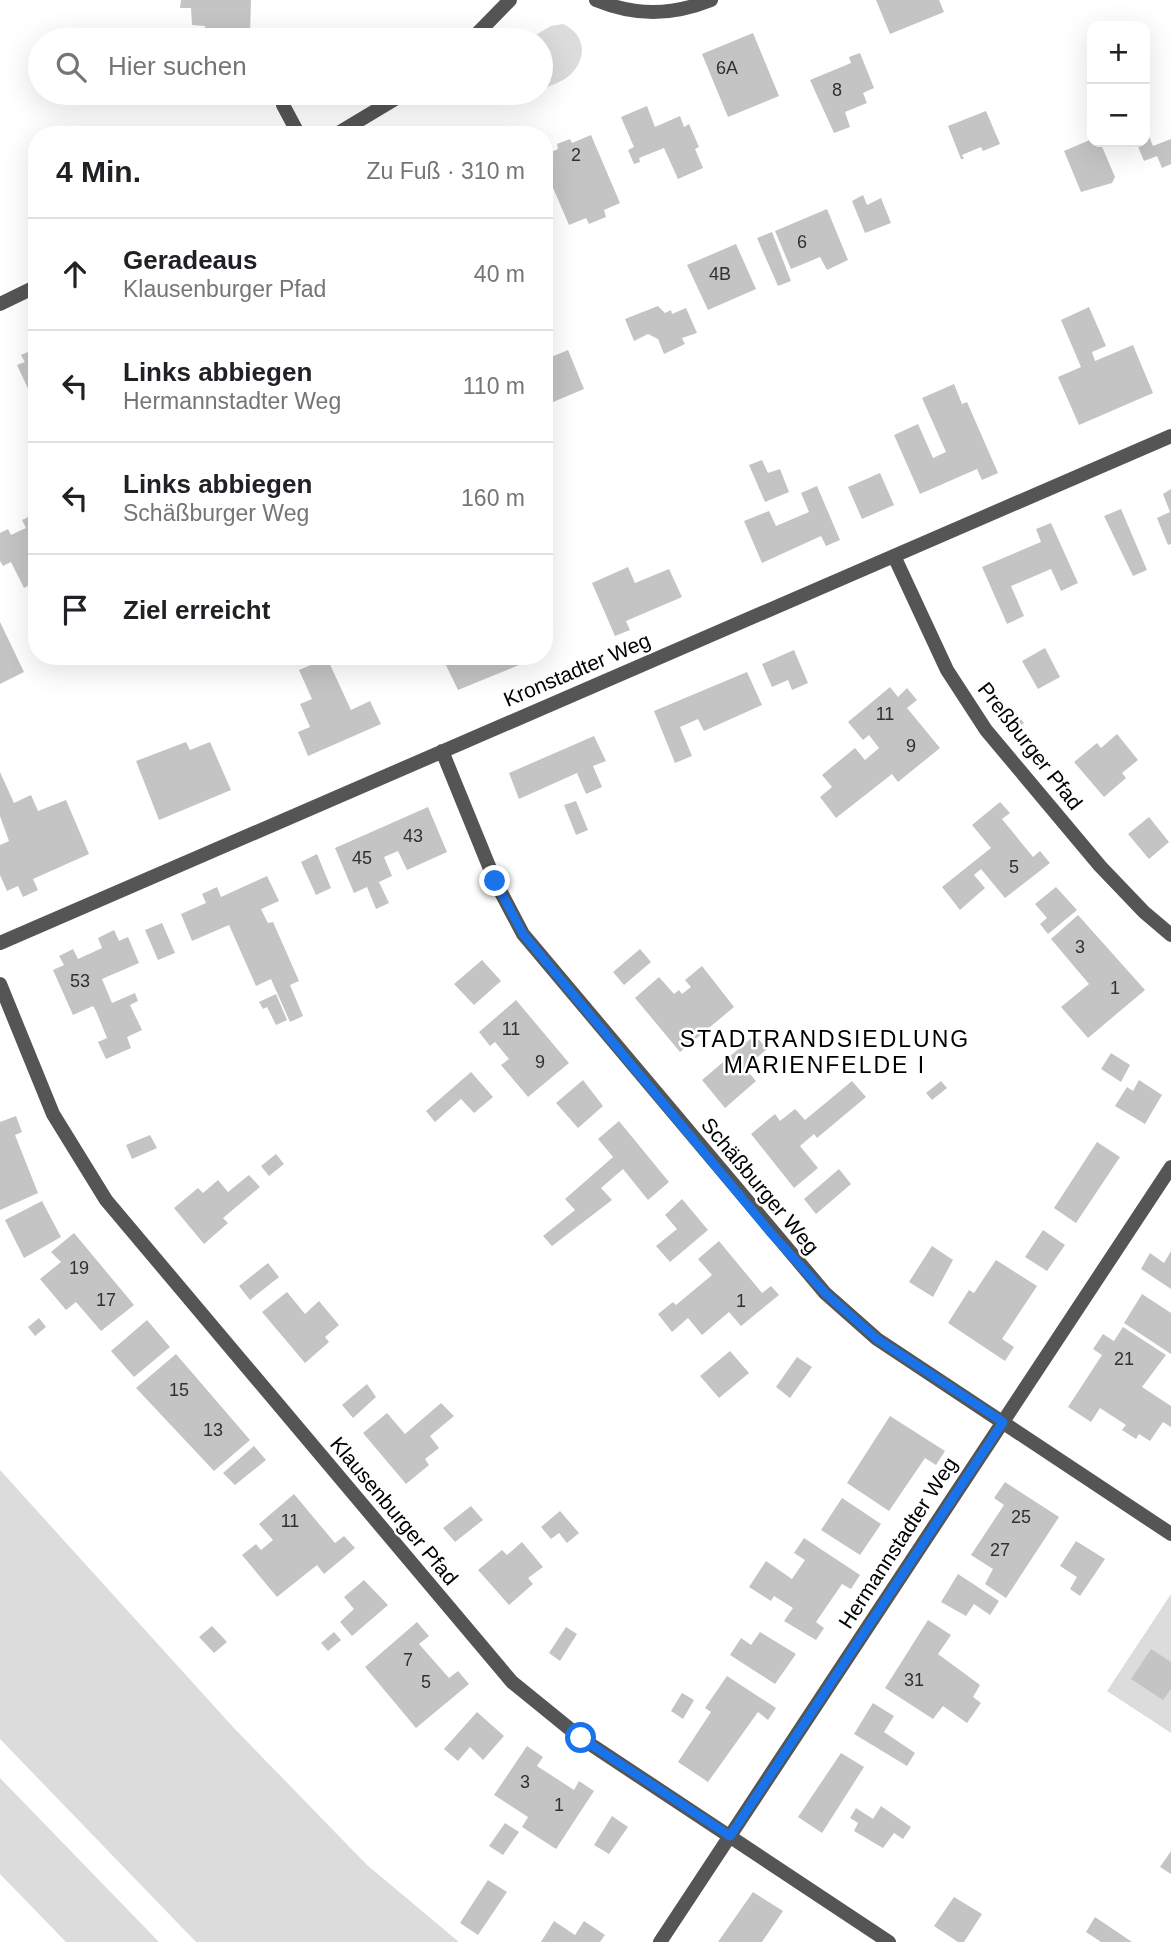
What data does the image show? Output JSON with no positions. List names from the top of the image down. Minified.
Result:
{"streets":{"street":["Kronstadter Weg","Preßburger Pfad","Schäßburger Weg","Klausenburger Pfad","Hermannstadter Weg"]},"crossings":[["Kronstadter Weg","Preßburger Pfad"],["Kronstadter Weg","Schäßburger Weg"],["Schäßburger Weg","Hermannstadter Weg"],["Klausenburger Pfad","Hermannstadter Weg"]],"districts":["STADTRANDSIEDLUNG MARIENFELDE I"],"house_numbers":["6A","8","2","6","4B","11","9","43","45","5","3","53","1","11","9","19","17","1","21","15","13","25","11","27","7","31","5","3","1"],"page":{"map_buttons":["+","−"],"search":"Hier suchen","heading":["4 Min.","Zu Fuß · 310 m"],"list":[["Geradeaus","Klausenburger Pfad","40 m"],["Links abbiegen","Hermannstadter Weg","110 m"],["Links abbiegen","Schäßburger Weg","160 m"],"Ziel erreicht"]}}
